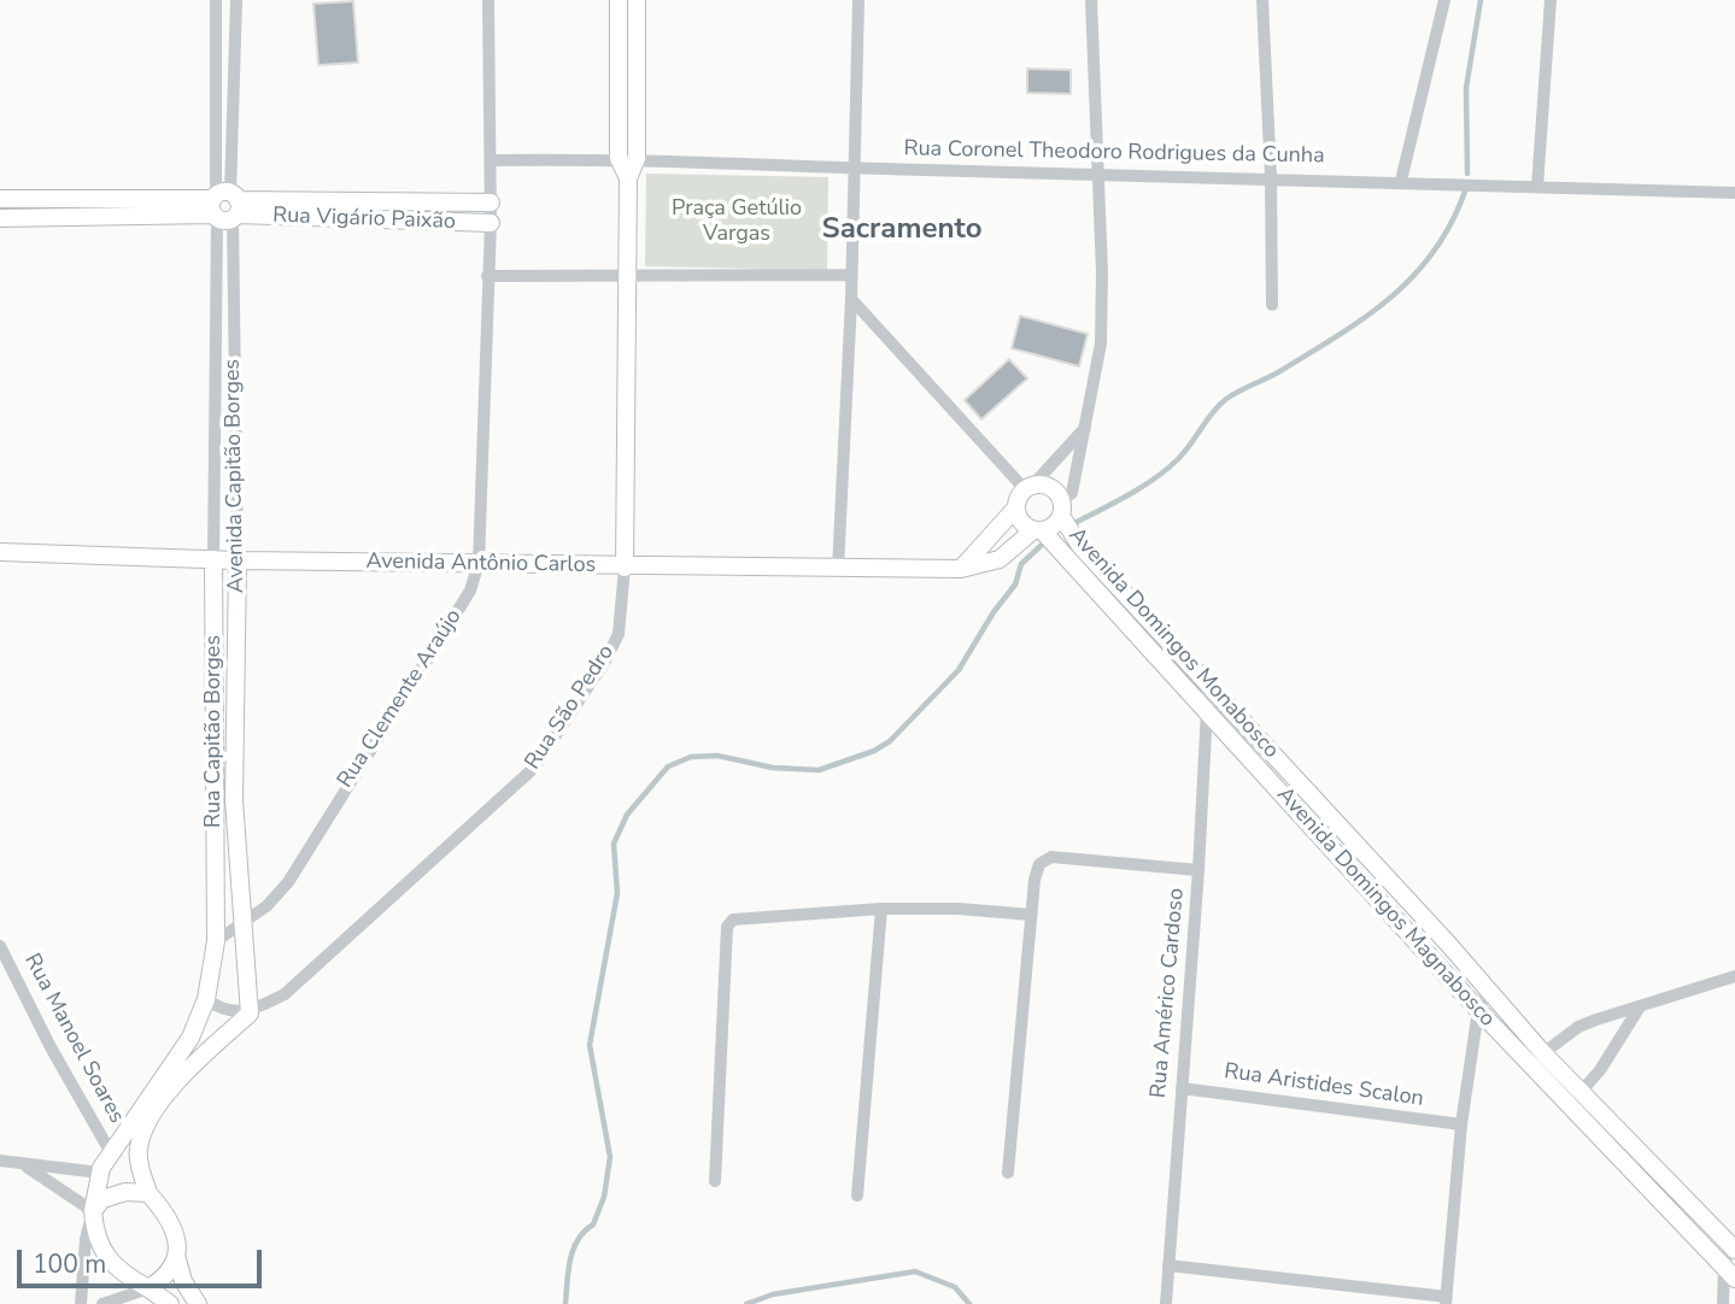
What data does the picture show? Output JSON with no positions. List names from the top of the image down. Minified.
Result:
{"streets":{"street":["Rua Coronel Theodoro Rodrigues da Cunha","Rua Vigário Paixão","Avenida Capitão Borges","Avenida Antônio Carlos","Avenida Domingos Monabosco","Rua Clemente Araújo","Rua São Pedro","Rua Capitão Borges","Avenida Domingos Magnabosco","Rua Américo Cardoso","Rua Manoel Soares","Rua Aristides Scalon"]},"crossings":[["Rua Coronel Theodoro Rodrigues da Cunha","Rua Clemente Araújo"],["Rua Coronel Theodoro Rodrigues da Cunha","Rua São Pedro"],["Rua Vigário Paixão","Avenida Capitão Borges"],["Rua Vigário Paixão","Rua Clemente Araújo"],["Rua Vigário Paixão","Rua Capitão Borges"],["Avenida Capitão Borges","Avenida Antônio Carlos"],["Avenida Capitão Borges","Rua Clemente Araújo"],["Avenida Capitão Borges","Rua São Pedro"],["Avenida Capitão Borges","Rua Capitão Borges"],["Avenida Antônio Carlos","Avenida Domingos Monabosco"],["Avenida Antônio Carlos","Rua Clemente Araújo"],["Avenida Antônio Carlos","Rua São Pedro"],["Avenida Antônio Carlos","Rua Capitão Borges"],["Avenida Antônio Carlos","Avenida Domingos Magnabosco"],["Avenida Domingos Monabosco","Avenida Domingos Magnabosco"],["Avenida Domingos Monabosco","Rua Américo Cardoso"],["Rua Clemente Araújo","Rua Capitão Borges"],["Rua Capitão Borges","Rua Manoel Soares"],["Avenida Domingos Magnabosco","Rua Américo Cardoso"],["Rua Américo Cardoso","Rua Aristides Scalon"]],"districts":["Sacramento"],"parks":["Praça Getúlio Vargas"],"scale_bar":"100 m"}
